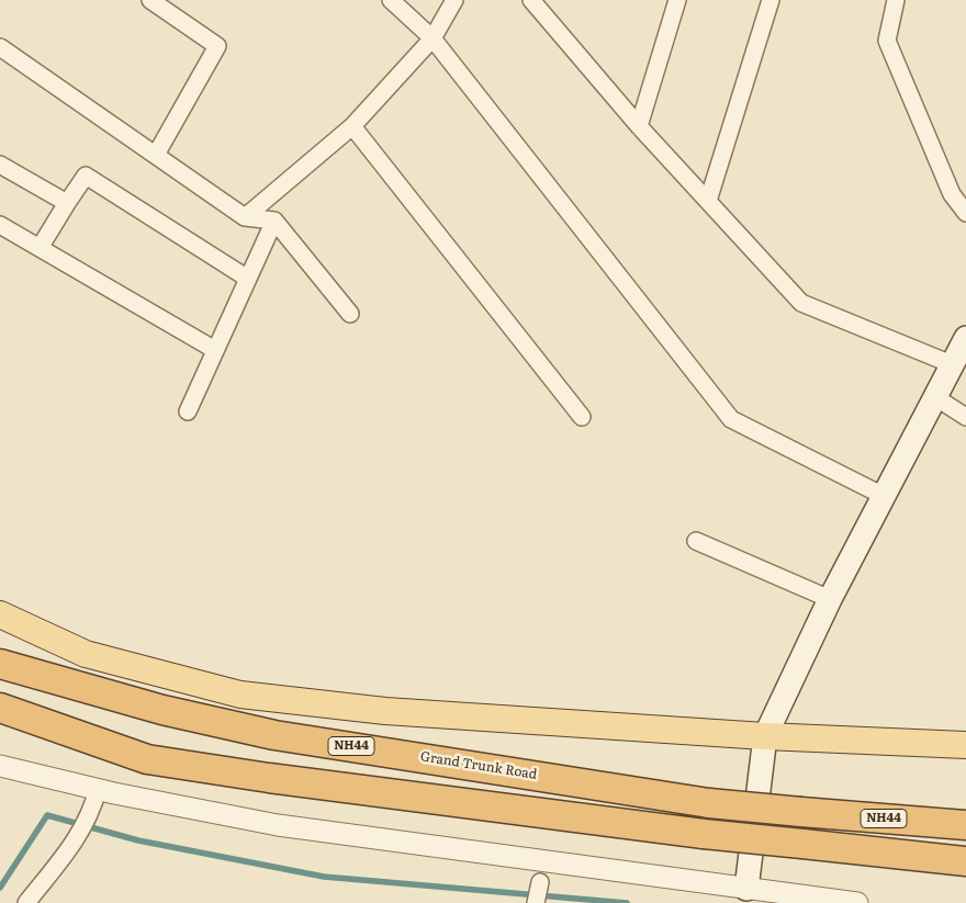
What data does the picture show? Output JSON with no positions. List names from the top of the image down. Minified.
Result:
{"streets":{"highway":["NH44","Grand Trunk Road"]}}
